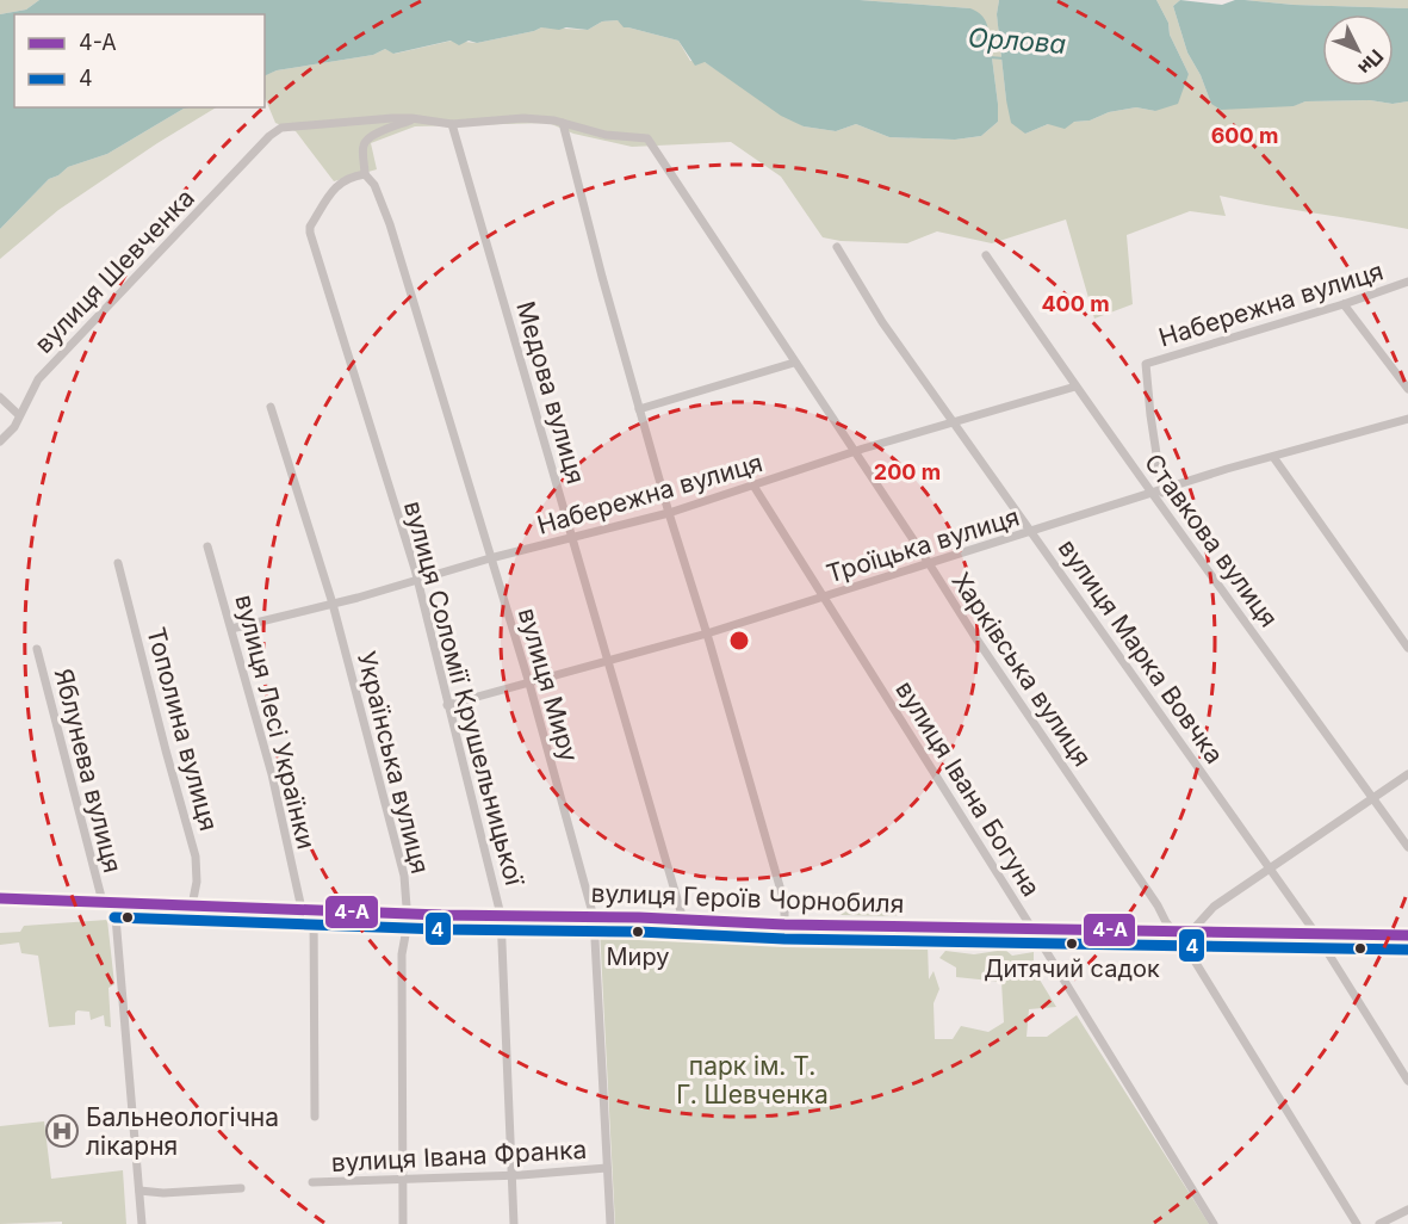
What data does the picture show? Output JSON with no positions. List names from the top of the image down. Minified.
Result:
{"streets":{"street":["вулиця Шевченка","Набережна вулиця","Медова вулиця","Ставкова вулиця","Троїцька вулиця","вулиця Марка Вовчка","Харківська вулиця","вулиця Миру","вулиця Соломії Крушельницької","вулиця Лесі Українки","Тополина вулиця","Українська вулиця","Яблунева вулиця","вулиця Івана Богуна","вулиця Героїв Чорнобиля","вулиця Івана Франка"]},"crossings":[["Набережна вулиця","Медова вулиця"],["Набережна вулиця","Ставкова вулиця"],["Набережна вулиця","Троїцька вулиця"],["Набережна вулиця","вулиця Марка Вовчка"],["Набережна вулиця","Харківська вулиця"],["Набережна вулиця","вулиця Миру"],["Набережна вулиця","вулиця Соломії Крушельницької"],["Набережна вулиця","вулиця Лесі Українки"],["Набережна вулиця","Українська вулиця"],["Набережна вулиця","вулиця Івана Богуна"],["Медова вулиця","Троїцька вулиця"],["Медова вулиця","вулиця Героїв Чорнобиля"],["Ставкова вулиця","Троїцька вулиця"],["Троїцька вулиця","вулиця Марка Вовчка"],["Троїцька вулиця","Харківська вулиця"],["Троїцька вулиця","вулиця Миру"],["Троїцька вулиця","вулиця Соломії Крушельницької"],["Троїцька вулиця","вулиця Івана Богуна"],["вулиця Марка Вовчка","вулиця Героїв Чорнобиля"],["Харківська вулиця","вулиця Героїв Чорнобиля"],["вулиця Миру","вулиця Соломії Крушельницької"],["вулиця Миру","вулиця Героїв Чорнобиля"],["вулиця Миру","вулиця Івана Франка"],["вулиця Соломії Крушельницької","вулиця Героїв Чорнобиля"],["вулиця Соломії Крушельницької","вулиця Івана Франка"],["вулиця Лесі Українки","вулиця Героїв Чорнобиля"],["Тополина вулиця","вулиця Героїв Чорнобиля"],["Українська вулиця","вулиця Героїв Чорнобиля"],["Українська вулиця","вулиця Івана Франка"],["Яблунева вулиця","вулиця Героїв Чорнобиля"],["вулиця Івана Богуна","вулиця Героїв Чорнобиля"]],"water":["Орлова"],"parks":["парк ім. Т. Г. Шевченка"],"places":{"other":["Миру","Дитячий садок"],"hospital":["Бальнеологічна лікарня"]},"lines":["transit line 4-А","transit line 4"],"legend":["4-А","4"],"north":"bottom right","rings":["600 m","400 m","200 m"]}
